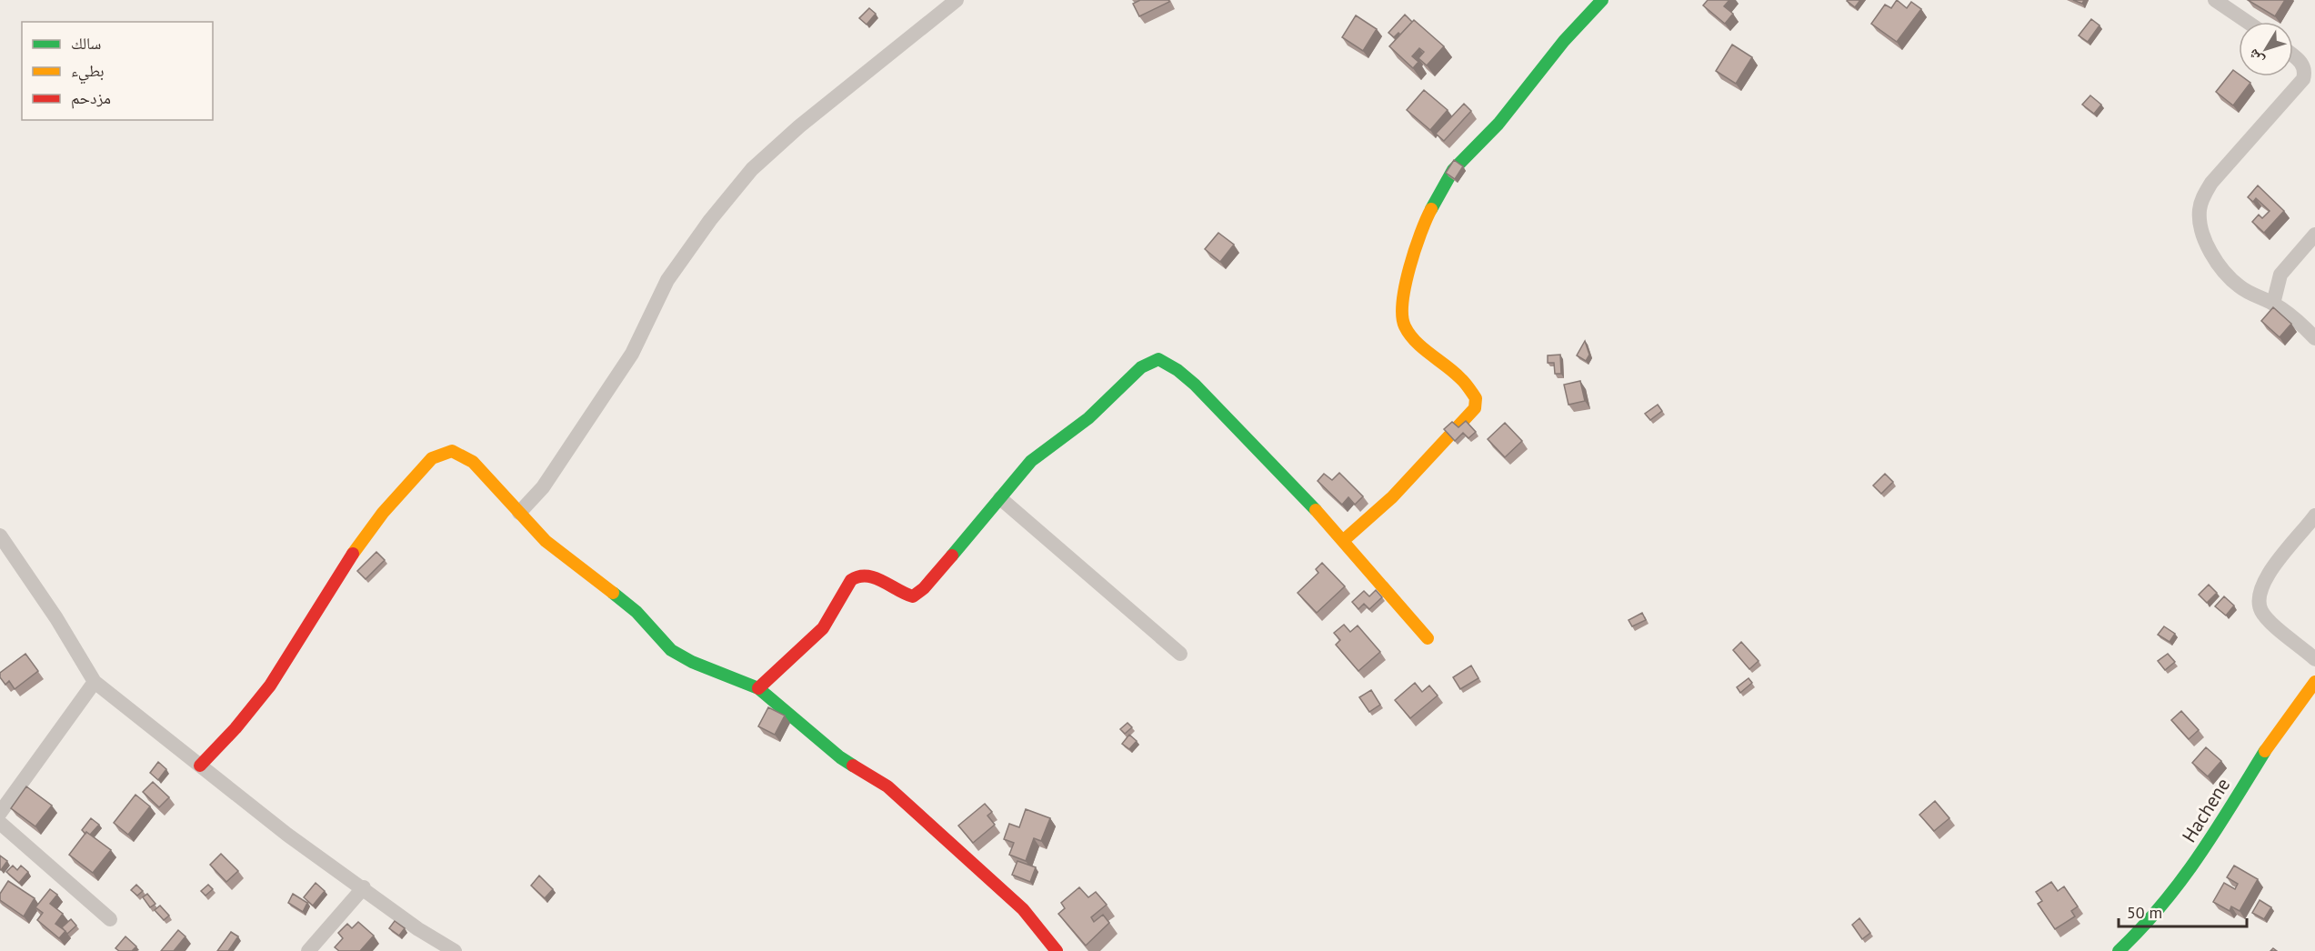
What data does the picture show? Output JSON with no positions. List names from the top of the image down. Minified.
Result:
{"streets":{"street":["Hachene"]},"legend":["سالك","بطيء","مزدحم"],"scale_bar":"50 m","north":"bottom left"}
